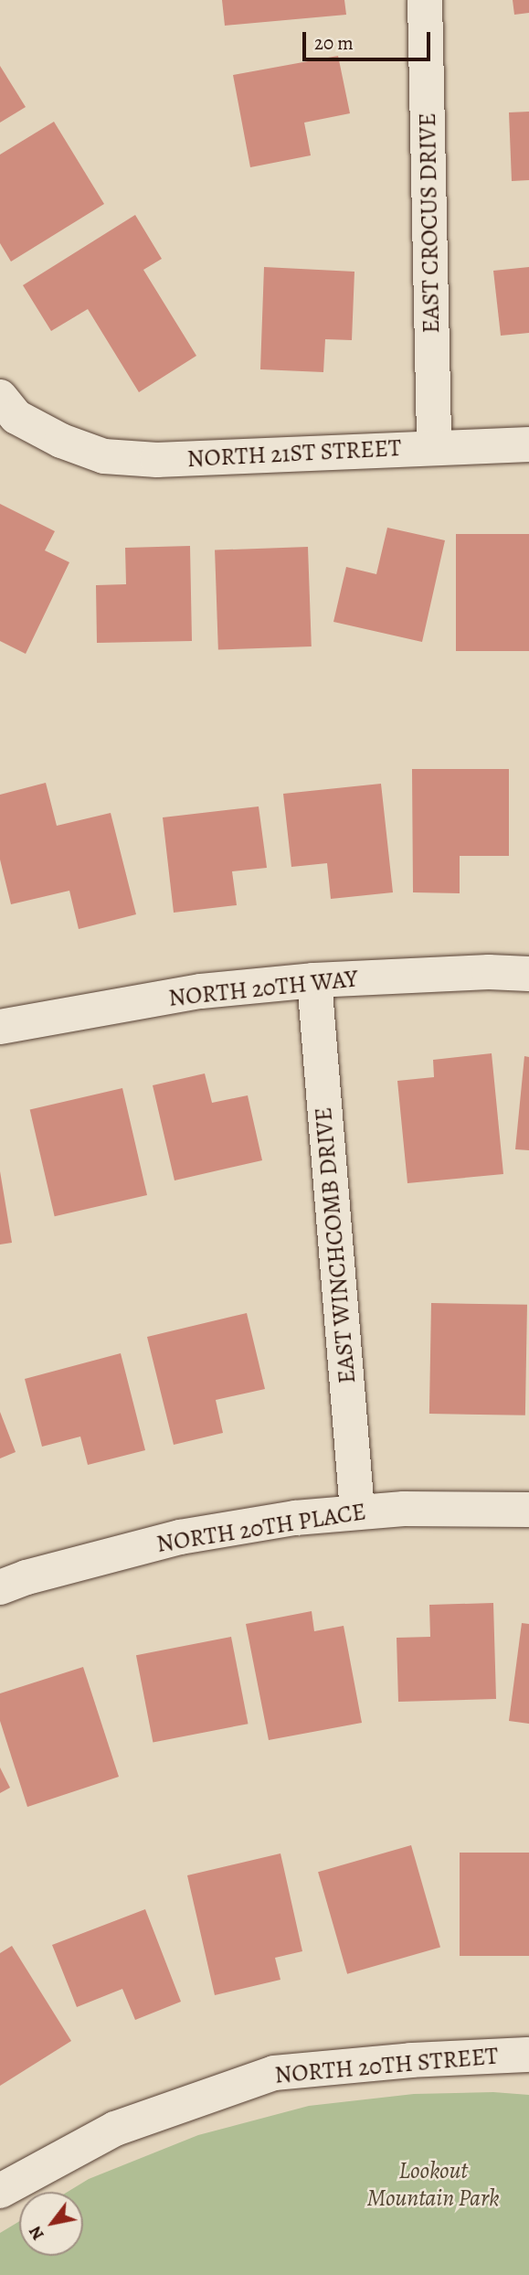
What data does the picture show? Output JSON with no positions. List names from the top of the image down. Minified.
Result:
{"streets":{"street":["EAST CROCUS DRIVE","NORTH 21ST STREET","NORTH 20TH WAY","EAST WINCHCOMB DRIVE","NORTH 20TH PLACE","NORTH 20TH STREET"]},"crossings":[["EAST CROCUS DRIVE","NORTH 21ST STREET"],["NORTH 20TH WAY","EAST WINCHCOMB DRIVE"],["EAST WINCHCOMB DRIVE","NORTH 20TH PLACE"]],"parks":["Lookout Mountain Park"],"scale_bar":"20 m","north":"bottom left"}
